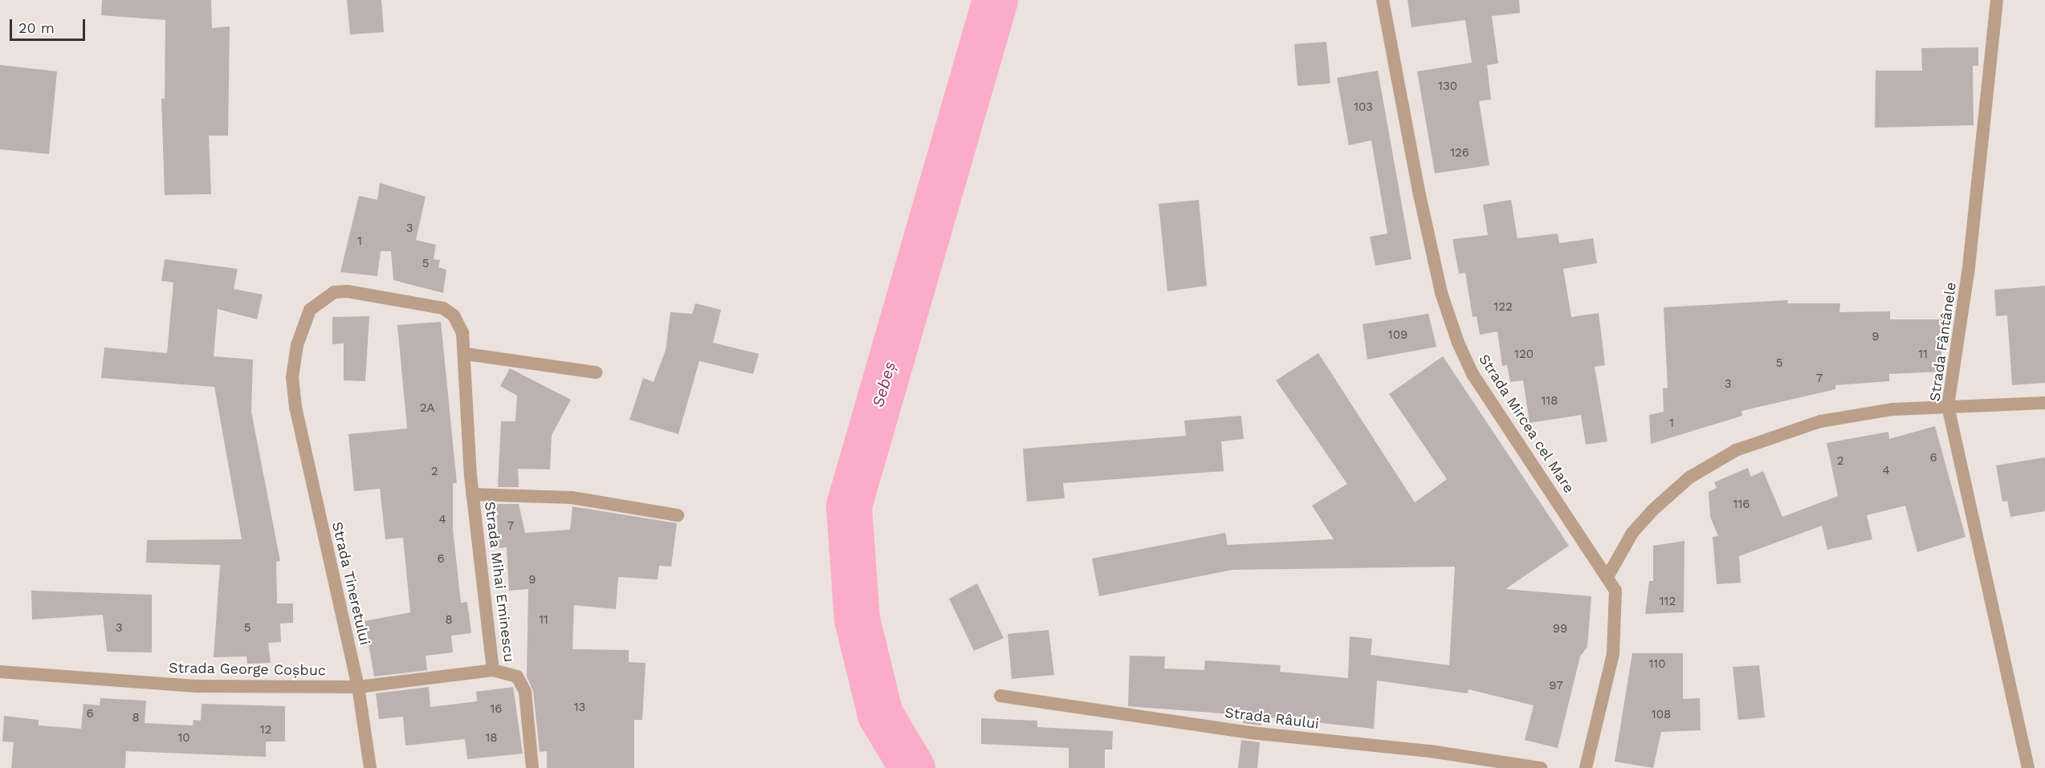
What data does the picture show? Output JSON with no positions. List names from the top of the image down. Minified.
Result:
{"streets":{"street":["Strada Fântânele","Strada Mircea cel Mare","Strada Mihai Eminescu","Strada Tineretului","Strada George Coșbuc","Strada Râului"]},"crossings":[["Strada Mihai Eminescu","Strada Tineretului"],["Strada Mihai Eminescu","Strada George Coșbuc"],["Strada Tineretului","Strada George Coșbuc"]],"water":["Sebeș"],"house_numbers":["130","103","126","3","1","5","122","109","9","120","11","5","7","3","118","2A","1","6","2","4","2","116","4","7","6","9","112","8","11","3","5","99","110","97","13","16","6","108","8","12","10","18"],"scale_bar":"20 m"}
